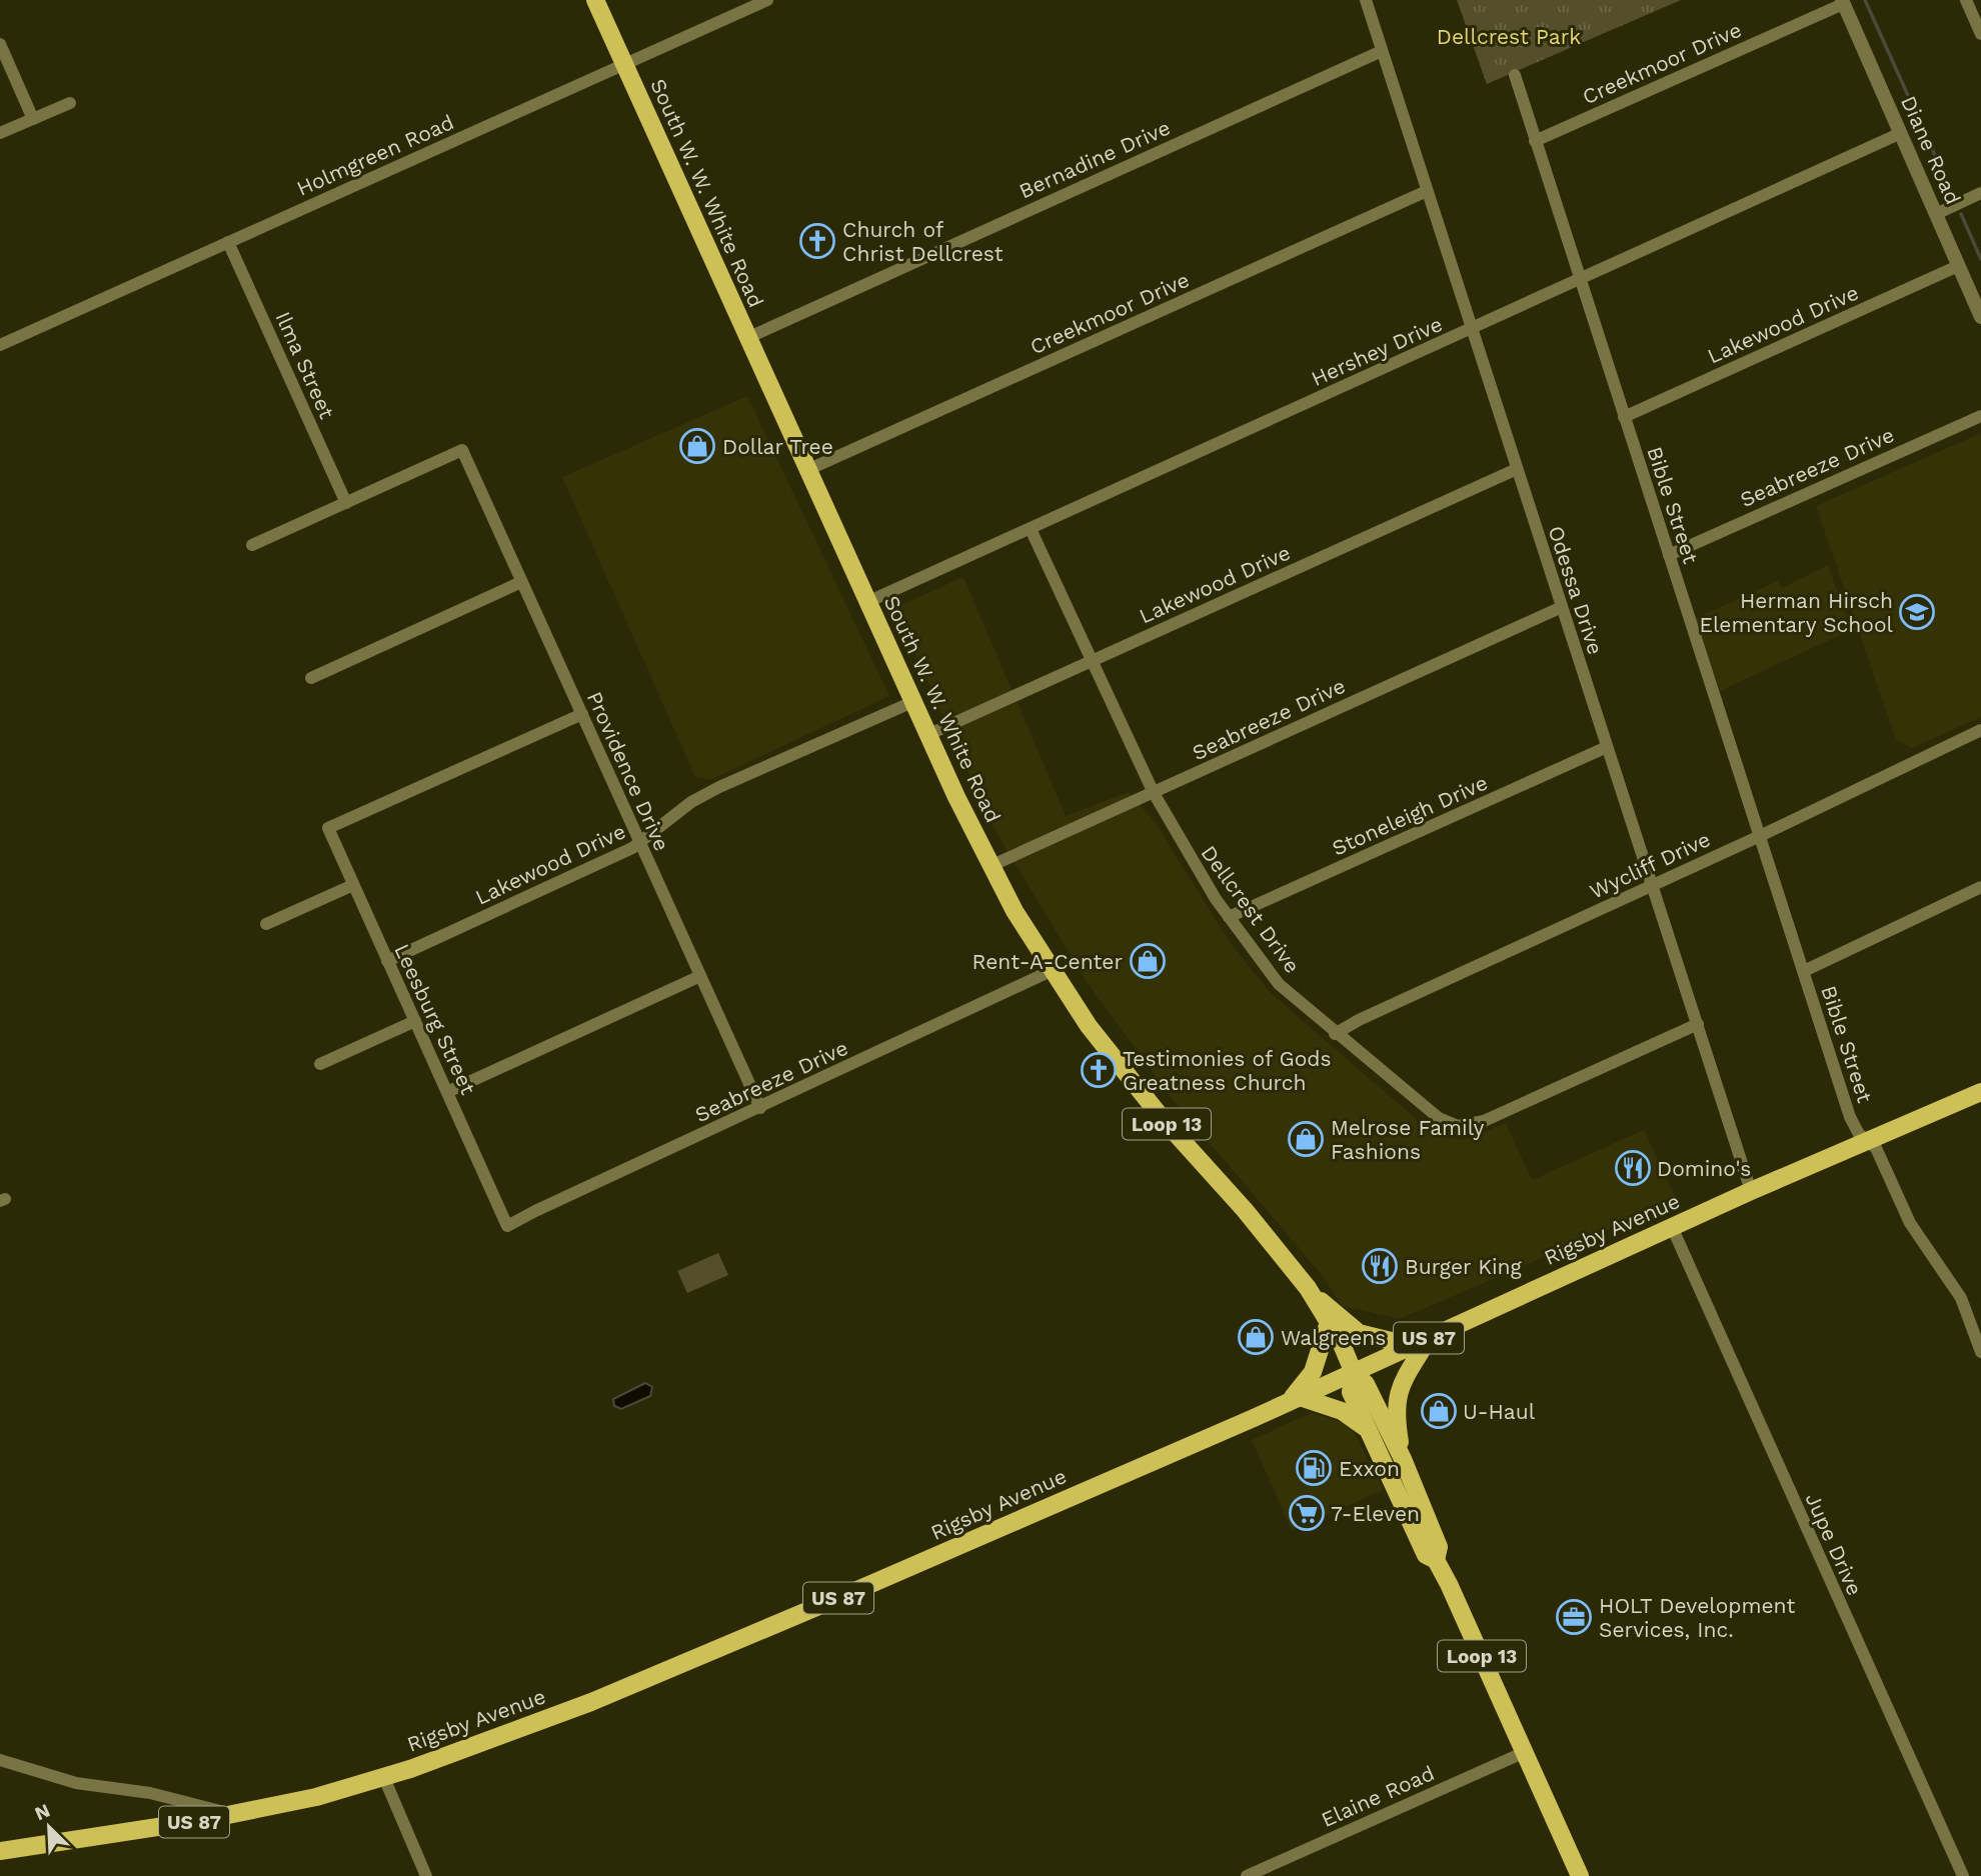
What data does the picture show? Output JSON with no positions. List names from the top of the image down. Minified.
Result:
{"streets":{"main road":["South W. W. White Road","Loop 13","Rigsby Avenue","US 87"],"street":["Creekmoor Drive","Diane Road","Holmgreen Road","Bernadine Drive","Lakewood Drive","Hershey Drive","Ilma Street","Seabreeze Drive","Bible Street","Odessa Drive","Providence Drive","Stoneleigh Drive","Wycliff Drive","Dellcrest Drive","Leesburg Street","Jupe Drive","Elaine Road"]},"crossings":[["Creekmoor Drive","Diane Road"],["Creekmoor Drive","South W. W. White Road"],["Creekmoor Drive","Bible Street"],["Creekmoor Drive","Odessa Drive"],["Diane Road","Lakewood Drive"],["Diane Road","Hershey Drive"],["Holmgreen Road","South W. W. White Road"],["Holmgreen Road","Ilma Street"],["Bernadine Drive","South W. W. White Road"],["Bernadine Drive","Odessa Drive"],["South W. W. White Road","Lakewood Drive"],["South W. W. White Road","Hershey Drive"],["South W. W. White Road","Seabreeze Drive"],["South W. W. White Road","Rigsby Avenue"],["South W. W. White Road","Elaine Road"],["Lakewood Drive","Bible Street"],["Lakewood Drive","Odessa Drive"],["Lakewood Drive","Providence Drive"],["Lakewood Drive","Dellcrest Drive"],["Lakewood Drive","Leesburg Street"],["Hershey Drive","Bible Street"],["Hershey Drive","Odessa Drive"],["Hershey Drive","Dellcrest Drive"],["Ilma Street","Providence Drive"],["Seabreeze Drive","Bible Street"],["Seabreeze Drive","Odessa Drive"],["Seabreeze Drive","Providence Drive"],["Seabreeze Drive","Dellcrest Drive"],["Seabreeze Drive","Leesburg Street"],["Bible Street","Wycliff Drive"],["Bible Street","Rigsby Avenue"],["Odessa Drive","Stoneleigh Drive"],["Odessa Drive","Wycliff Drive"],["Odessa Drive","Dellcrest Drive"],["Odessa Drive","Rigsby Avenue"],["Providence Drive","Leesburg Street"],["Stoneleigh Drive","Dellcrest Drive"],["Wycliff Drive","Dellcrest Drive"],["Rigsby Avenue","Jupe Drive"]],"parks":["Dellcrest Park"],"places":{"church":["Church of Christ Dellcrest","Testimonies of Gods Greatness Church"],"shop":["Dollar Tree","Rent-A-Center","Melrose Family Fashions","Walgreens","U-Haul"],"school or university":["Herman Hirsch Elementary School"],"restaurant":["Domino's","Burger King"],"fuel station":["Exxon"],"supermarket":["7-Eleven"],"office":["HOLT Development Services, Inc."]},"north":"top left"}
